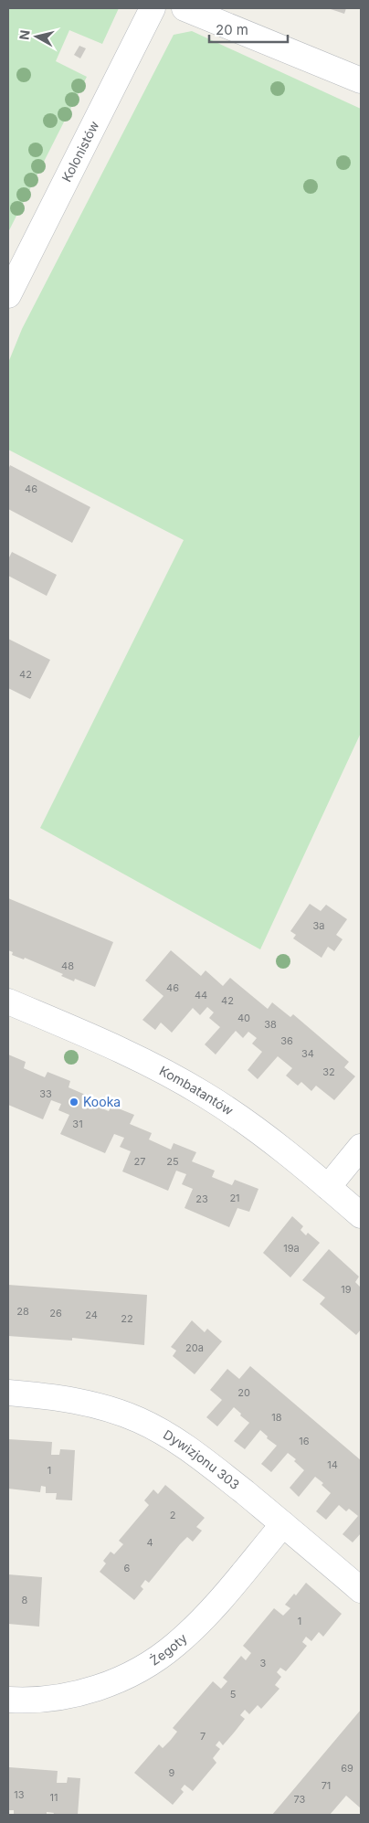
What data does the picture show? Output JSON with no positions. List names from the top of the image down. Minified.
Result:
{"streets":{"street":["Kolonistów","Kombatantów","Dywizjonu 303","Żegoty"]},"crossings":[["Dywizjonu 303","Żegoty"]],"places":["Kooka"],"house_numbers":["46","42","3a","48","46","44","42","40","38","36","34","32","33","31","27","25","21","23","19a","19","28","26","24","22","20a","20","18","16","14","1","2","4","6","8","1","3","5","7","69","9","71","13","11","73"],"scale_bar":"20 m","north":"left"}
